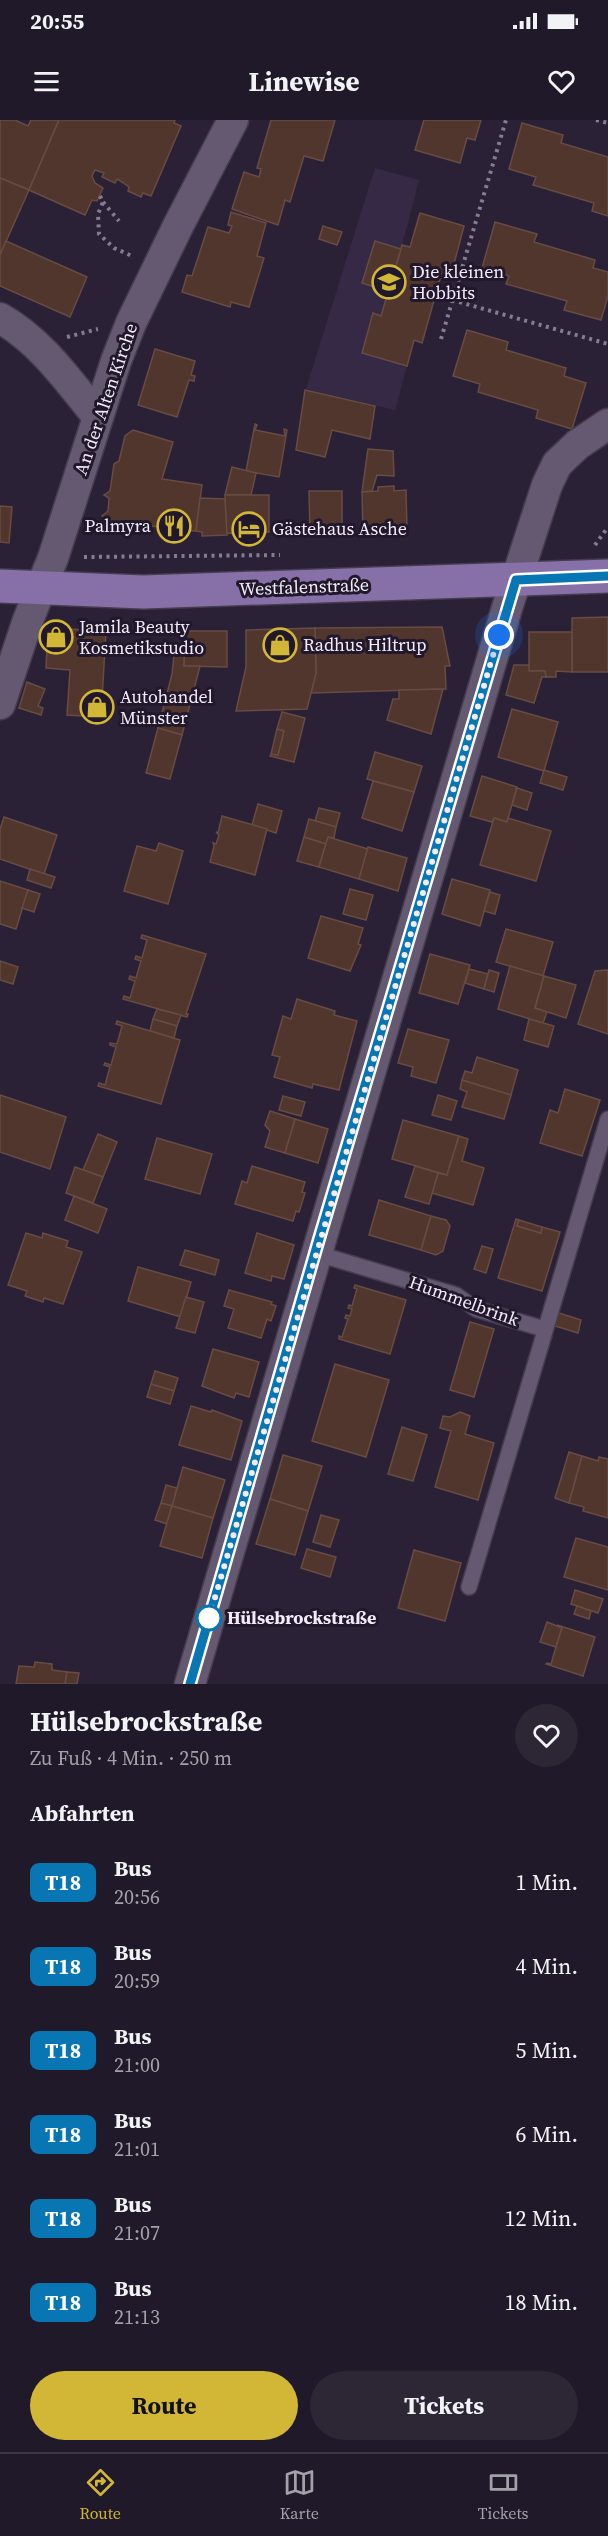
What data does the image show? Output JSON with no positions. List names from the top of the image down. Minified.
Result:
{"streets":{"main road":["Westfalenstraße"],"street":["An der Alten Kirche"],"lane":["Hummelbrink"]},"crossings":[["An der Alten Kirche","Westfalenstraße"]],"places":{"school or university":["Die kleinen Hobbits"],"restaurant":["Palmyra"],"hotel":["Gästehaus Asche"],"shop":["Jamila Beauty Kosmetikstudio","Radhus Hiltrup","Autohandel Münster"],"other":["Hülsebrockstraße"]},"lines":["bus line T18"],"page":{"status":"20:55","header":"Linewise","heading":[["Hülsebrockstraße","Zu Fuß · 4 Min. · 250 m"],"Abfahrten"],"list":[{"mark":"T18","name":"Bus","note":"20:56","value":"1 Min."},{"mark":"T18","name":"Bus","note":"20:59","value":"4 Min."},{"mark":"T18","name":"Bus","note":"21:00","value":"5 Min."},{"mark":"T18","name":"Bus","note":"21:01","value":"6 Min."},{"mark":"T18","name":"Bus","note":"21:07","value":"12 Min."},{"mark":"T18","name":"Bus","note":"21:13","value":"18 Min."}],"buttons":["Route","Tickets"],"tabs":["Route","Karte","Tickets"]}}
